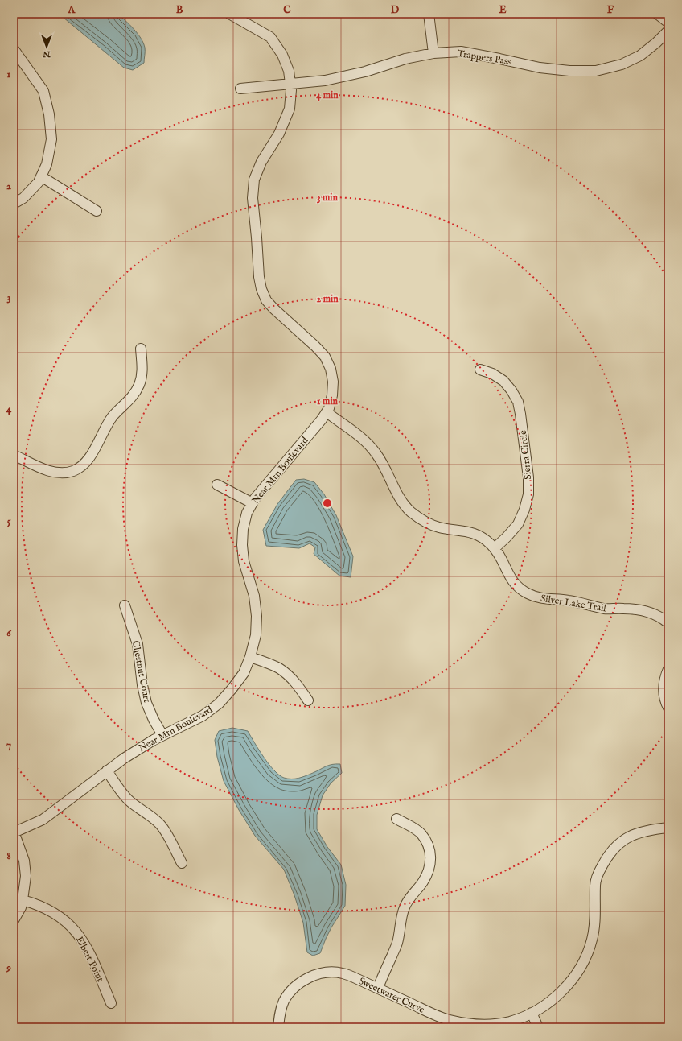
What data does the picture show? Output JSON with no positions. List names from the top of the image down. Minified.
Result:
{"streets":{"street":["Trappers Pass","Sierra Circle","Near Mtn Boulevard","Silver Lake Trail","Chestnut Court","Elbert Point","Sweetwater Curve"]},"crossings":[["Trappers Pass","Near Mtn Boulevard"],["Sierra Circle","Silver Lake Trail"],["Near Mtn Boulevard","Silver Lake Trail"],["Near Mtn Boulevard","Chestnut Court"]],"north":"bottom","grid":{"columns":["A","B","C","D","E","F"],"rows":["1","2","3","4","5","6","7","8","9"]},"rings":["4 min","3 min","2 min","1 min"]}
